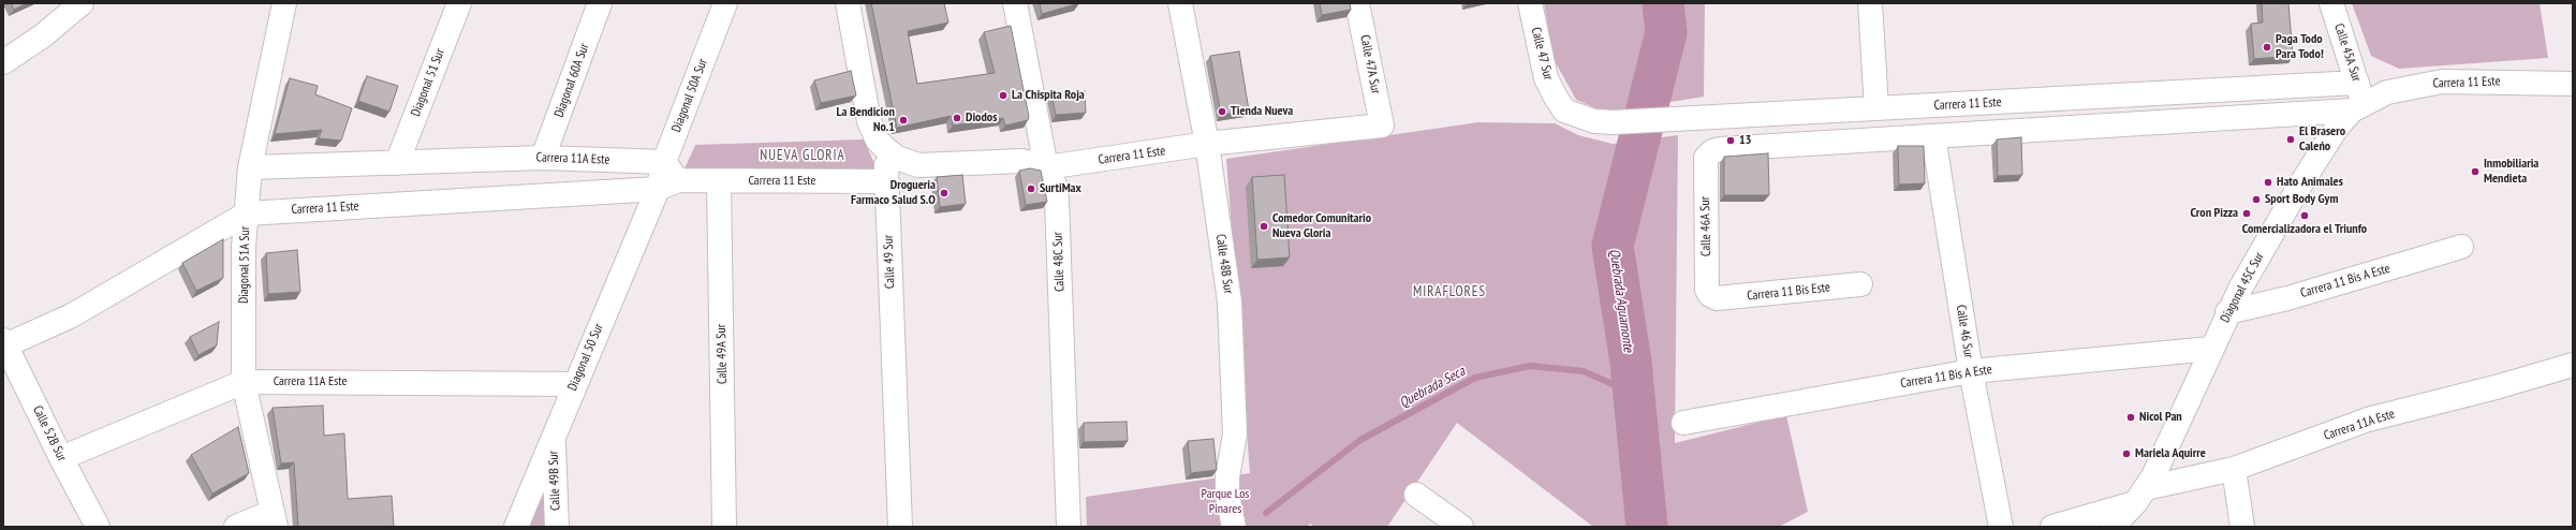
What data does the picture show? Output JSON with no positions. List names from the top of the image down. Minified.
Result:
{"streets":{"street":["Calle 45A Sur","Calle 47 Sur","Calle 47A Sur","Diagonal 60A Sur","Diagonal 51 Sur","Carrera 11 Este","Diagonal 50A Sur","Carrera 11A Este","Calle 46A Sur","Calle 49 Sur","Calle 48C Sur","Calle 48B Sur","Diagonal 51A Sur","Carrera 11 Bis A Este","Diagonal 45C Sur","Carrera 11 Bis Este","Calle 46 Sur","Calle 49A Sur","Diagonal 50 Sur","Calle 52B Sur","Calle 49B Sur"]},"crossings":[["Calle 45A Sur","Carrera 11 Este"],["Calle 45A Sur","Diagonal 45C Sur"],["Calle 47 Sur","Carrera 11 Este"],["Calle 47A Sur","Carrera 11 Este"],["Diagonal 60A Sur","Carrera 11A Este"],["Diagonal 51 Sur","Carrera 11A Este"],["Carrera 11 Este","Diagonal 50A Sur"],["Carrera 11 Este","Carrera 11A Este"],["Carrera 11 Este","Calle 46A Sur"],["Carrera 11 Este","Calle 49 Sur"],["Carrera 11 Este","Calle 48C Sur"],["Carrera 11 Este","Calle 48B Sur"],["Carrera 11 Este","Diagonal 51A Sur"],["Carrera 11 Este","Diagonal 45C Sur"],["Carrera 11 Este","Calle 46 Sur"],["Carrera 11 Este","Calle 49A Sur"],["Carrera 11 Este","Diagonal 50 Sur"],["Carrera 11 Este","Calle 52B Sur"],["Diagonal 50A Sur","Carrera 11A Este"],["Diagonal 50A Sur","Diagonal 50 Sur"],["Carrera 11A Este","Diagonal 51A Sur"],["Carrera 11A Este","Diagonal 45C Sur"],["Carrera 11A Este","Diagonal 50 Sur"],["Carrera 11A Este","Calle 52B Sur"],["Calle 46A Sur","Carrera 11 Bis Este"],["Carrera 11 Bis A Este","Diagonal 45C Sur"],["Carrera 11 Bis A Este","Calle 46 Sur"],["Diagonal 50 Sur","Calle 49B Sur"]],"districts":["NUEVA GLORIA","MIRAFLORES"],"water":["Quebrada Aguamonte","Quebrada Seca"],"parks":["Parque Los Pinares"],"places":["Paga Todo Para Todo!","La Chispita Roja","Tienda Nueva","Diodos","La Bendicion No.1","El Brasero Caleńo","13","Inmobiliaria Mendieta","Hato Animales","SurtiMax","Drogueria Farmaco Salud S.O","Sport Body Gym","Cron Pizza","Comercializadora el Triunfo","Comedor Comunitario Nueva Gloria","Nicol Pan","Mariela Aquirre"]}
